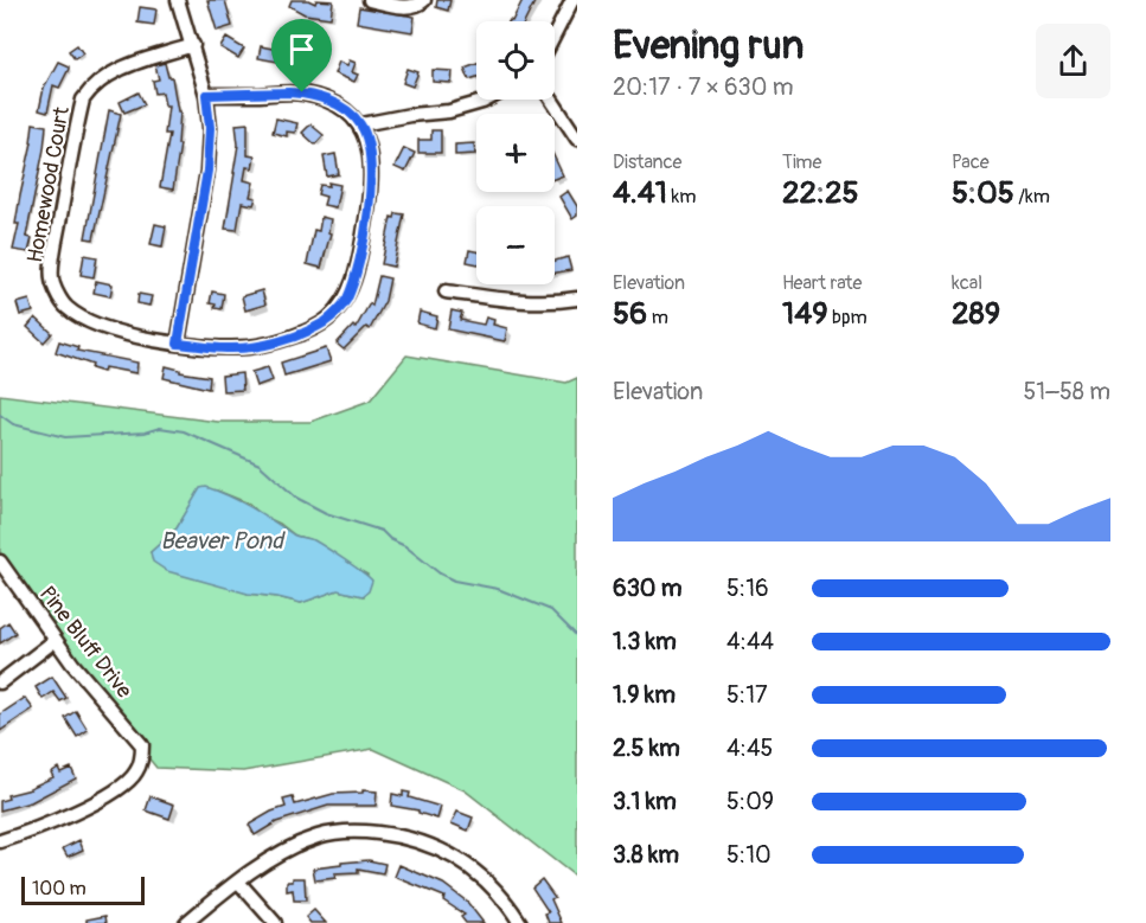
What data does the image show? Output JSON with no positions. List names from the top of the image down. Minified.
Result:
{"streets":{"street":["Homewood Court","Pine Bluff Drive"]},"water":["Beaver Pond"],"scale_bar":"100 m","page":{"heading":["Evening run","20:17 · 7 × 630 m"],"map_buttons":["+","−"],"stats":[["Distance","4.41 km"],["Time","22:25"],["Pace","5:05 /km"],["Elevation","56 m"],["Heart rate","149 bpm"],["kcal","289"]],"chart":["Elevation","51–58 m"],"list":[{"name":"630 m","note":"5:16"},{"name":"1.3 km","note":"4:44"},{"name":"1.9 km","note":"5:17"},{"name":"2.5 km","note":"4:45"},{"name":"3.1 km","note":"5:09"},{"name":"3.8 km","note":"5:10"}],"scale":"100 m"}}
